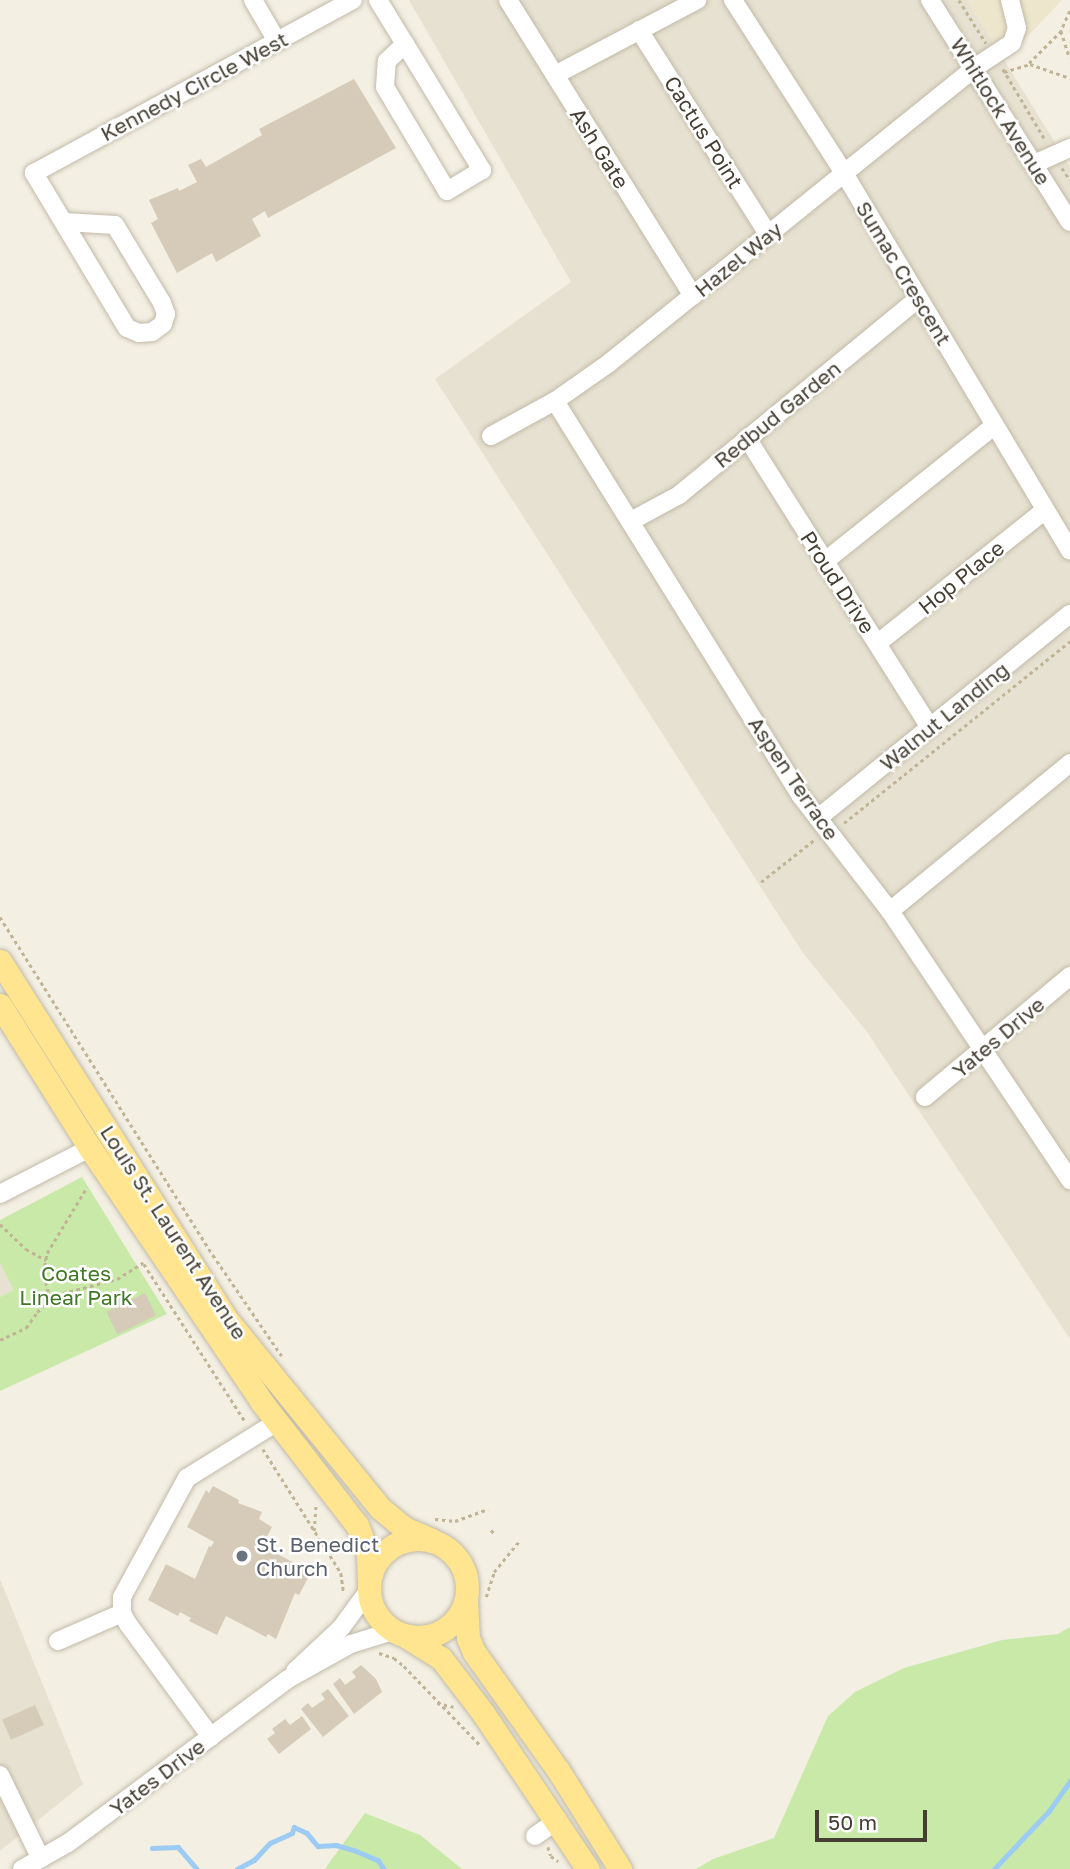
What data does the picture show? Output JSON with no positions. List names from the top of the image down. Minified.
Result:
{"streets":{"main road":["Louis St. Laurent Avenue"],"street":["Kennedy Circle West","Whitlock Avenue","Cactus Point","Ash Gate","Hazel Way","Sumac Crescent","Redbud Garden","Hop Place","Proud Drive","Walnut Landing","Aspen Terrace","Yates Drive"]},"crossings":[["Whitlock Avenue","Hazel Way"],["Cactus Point","Hazel Way"],["Ash Gate","Hazel Way"],["Hazel Way","Sumac Crescent"],["Hazel Way","Aspen Terrace"],["Sumac Crescent","Redbud Garden"],["Sumac Crescent","Hop Place"],["Redbud Garden","Proud Drive"],["Redbud Garden","Aspen Terrace"],["Hop Place","Proud Drive"],["Proud Drive","Walnut Landing"],["Walnut Landing","Aspen Terrace"],["Aspen Terrace","Yates Drive"],["Yates Drive","Louis St. Laurent Avenue"]],"parks":["Coates Linear Park"],"places":["St. Benedict Church"],"scale_bar":"50 m"}
